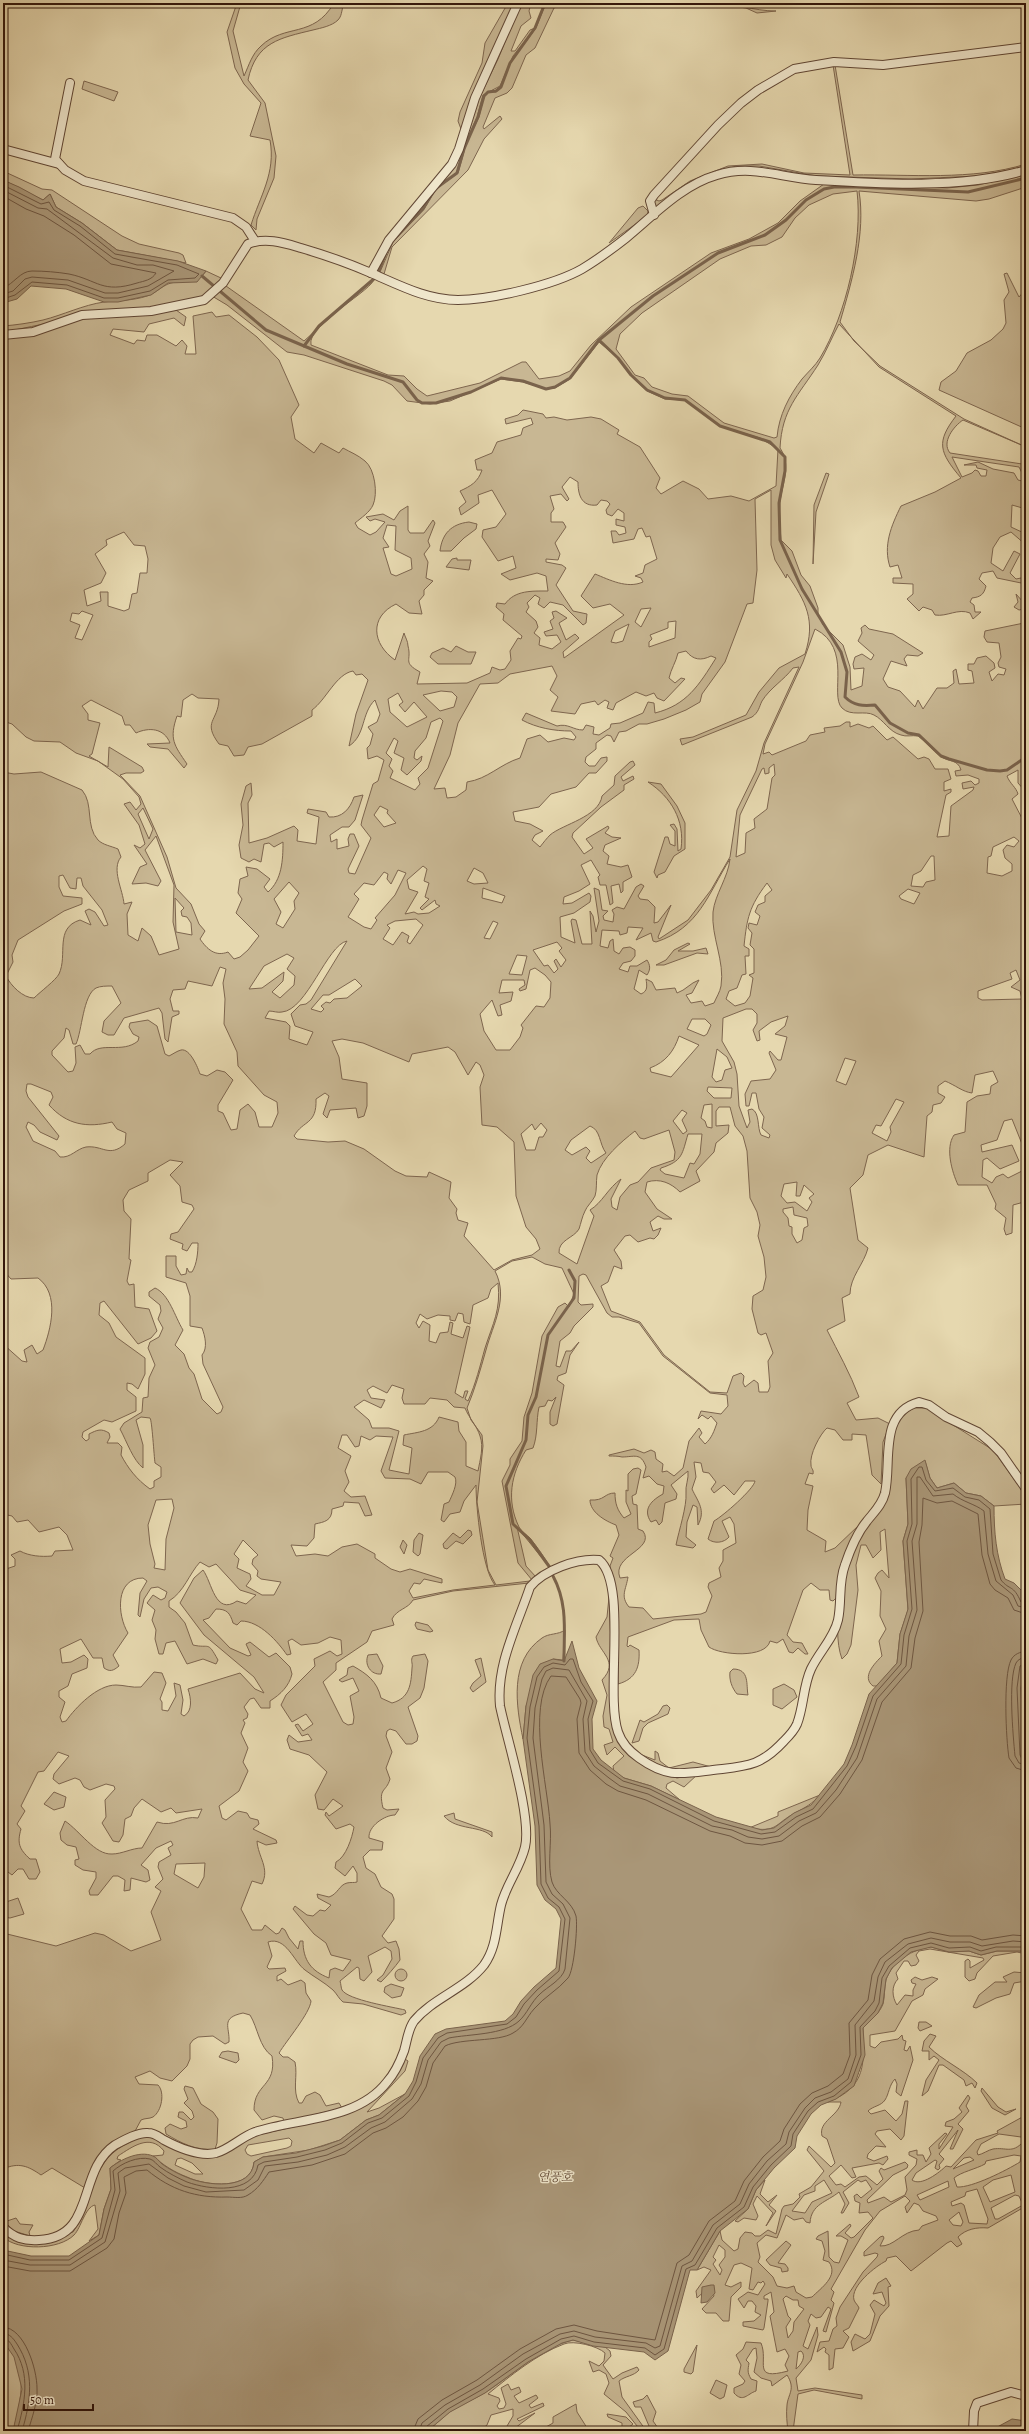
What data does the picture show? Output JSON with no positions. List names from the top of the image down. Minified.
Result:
{"water":["연풍호"],"scale_bar":"50 m"}
